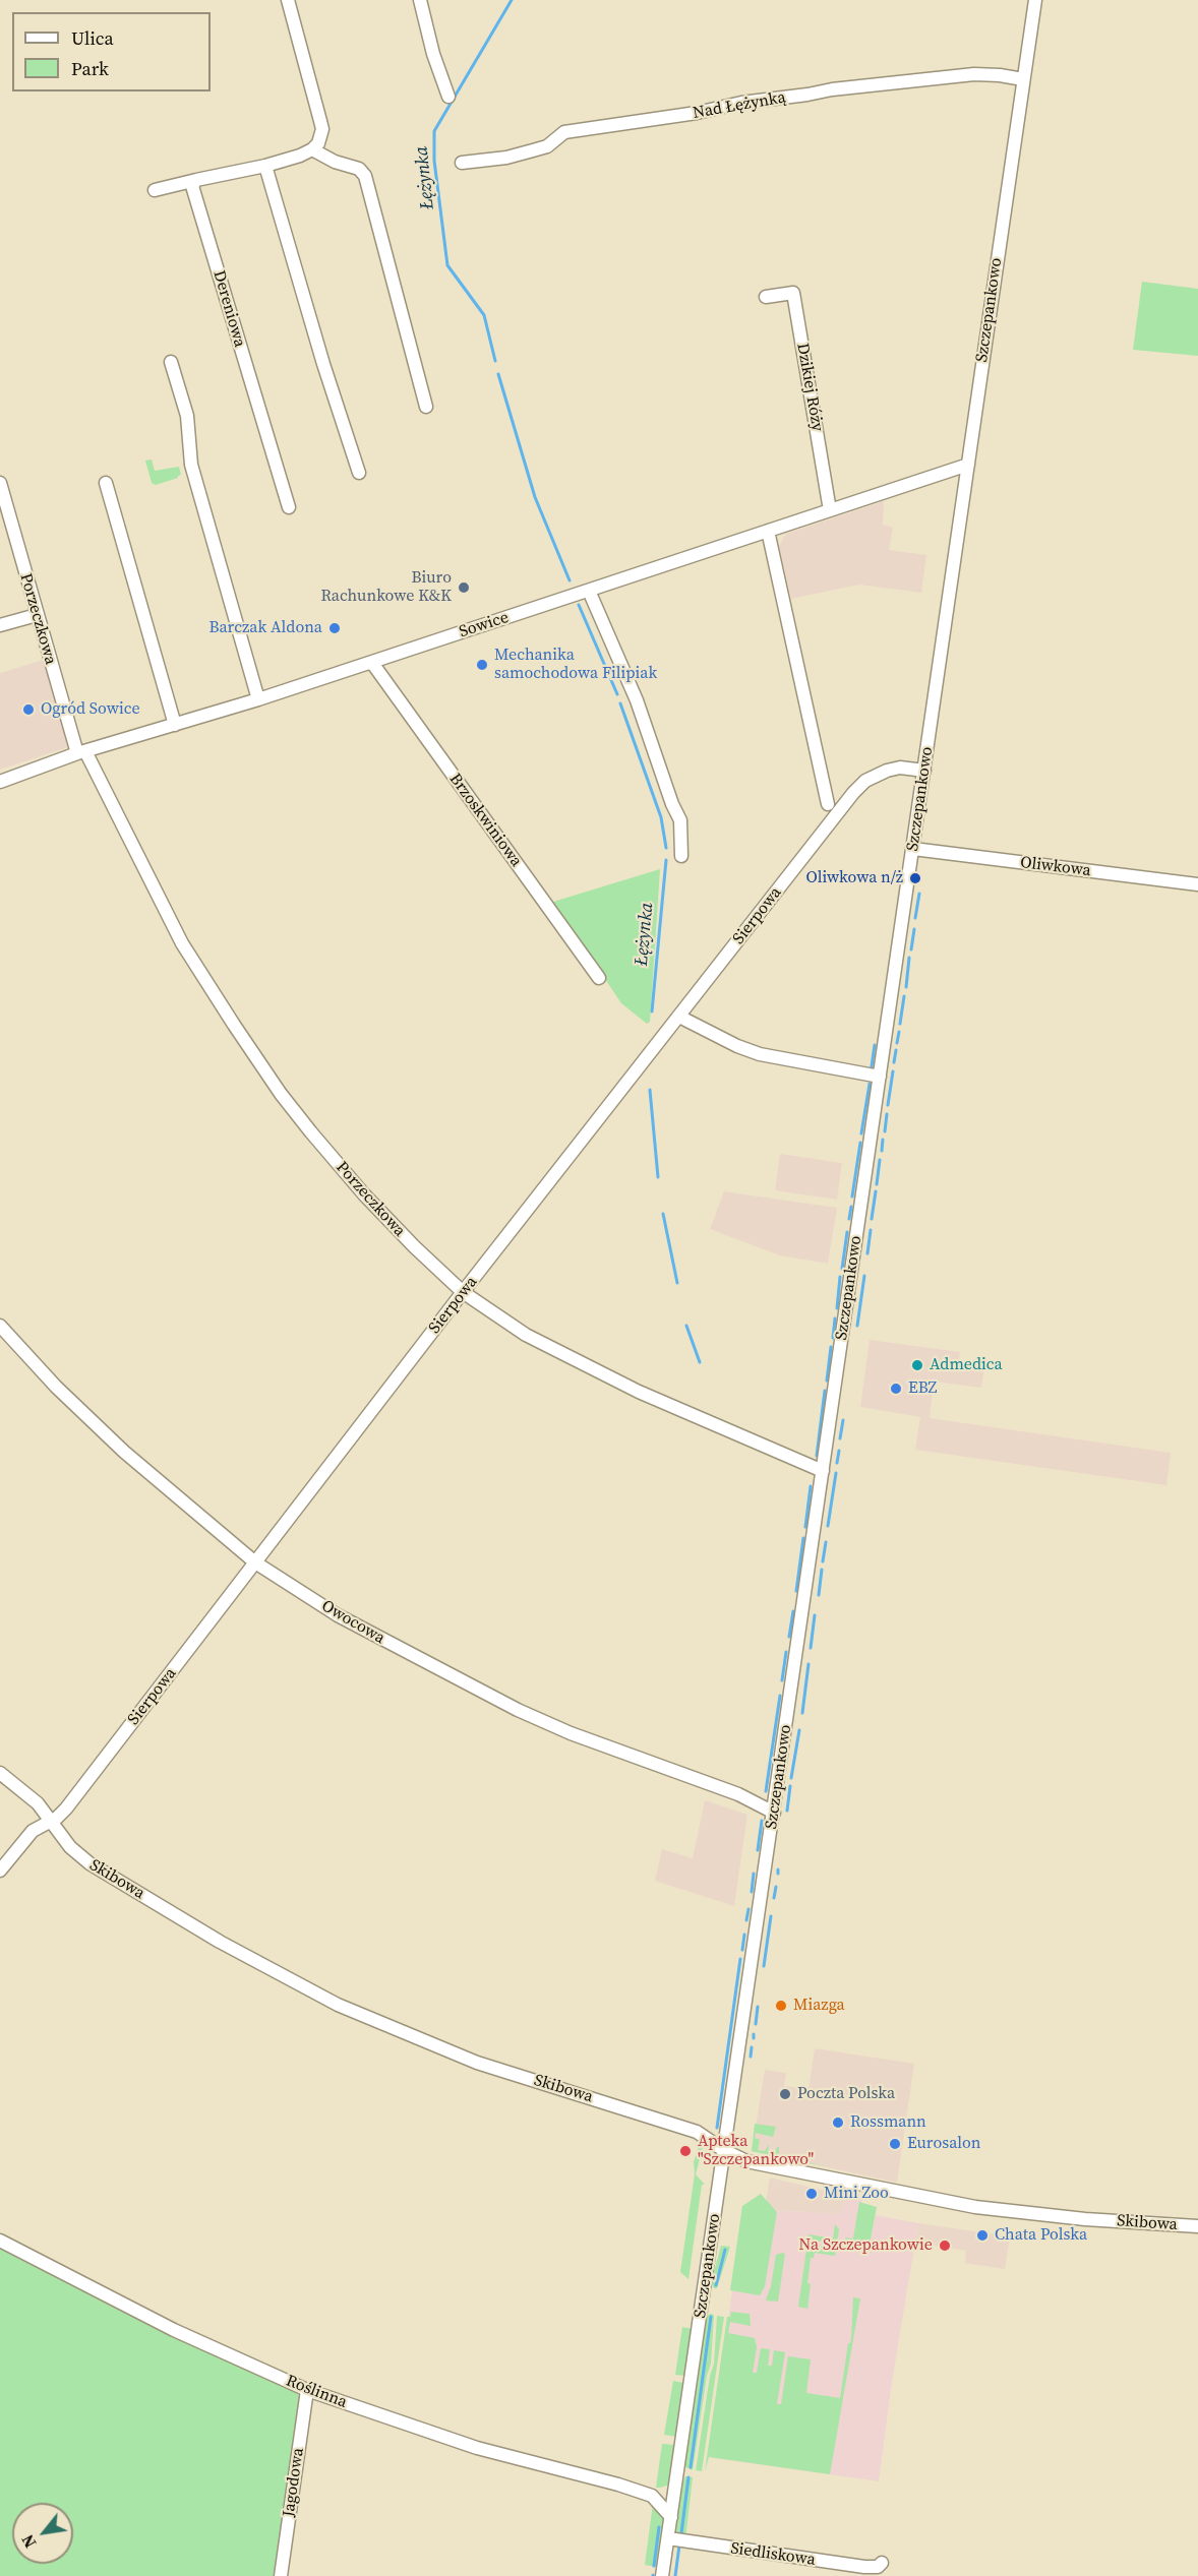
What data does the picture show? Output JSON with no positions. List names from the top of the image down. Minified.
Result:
{"streets":{"street":["Nad Łężynką","Dereniowa","Szczepankowo","Dzikiej Róży","Porzeczkowa","Sowice","Brzoskwiniowa","Oliwkowa","Sierpowa","Owocowa","Skibowa","Roślinna","Jagodowa","Siedliskowa"]},"crossings":[["Nad Łężynką","Szczepankowo"],["Szczepankowo","Porzeczkowa"],["Szczepankowo","Sowice"],["Szczepankowo","Oliwkowa"],["Szczepankowo","Sierpowa"],["Szczepankowo","Owocowa"],["Szczepankowo","Skibowa"],["Szczepankowo","Roślinna"],["Szczepankowo","Siedliskowa"],["Dzikiej Róży","Sowice"],["Porzeczkowa","Sowice"],["Porzeczkowa","Sierpowa"],["Sowice","Brzoskwiniowa"],["Sierpowa","Owocowa"],["Sierpowa","Skibowa"],["Roślinna","Jagodowa"]],"water":["Łężynka"],"places":["Biuro Rachunkowe K&K","Barczak Aldona","Mechanika samochodowa Filipiak","Ogród Sowice","Oliwkowa n/ż","Admedica","EBZ","Miazga","Poczta Polska","Rossmann","Eurosalon","Apteka \"Szczepankowo\"","Mini Zoo","Chata Polska","Na Szczepankowie"],"legend":["Ulica","Park"],"north":"bottom left"}
